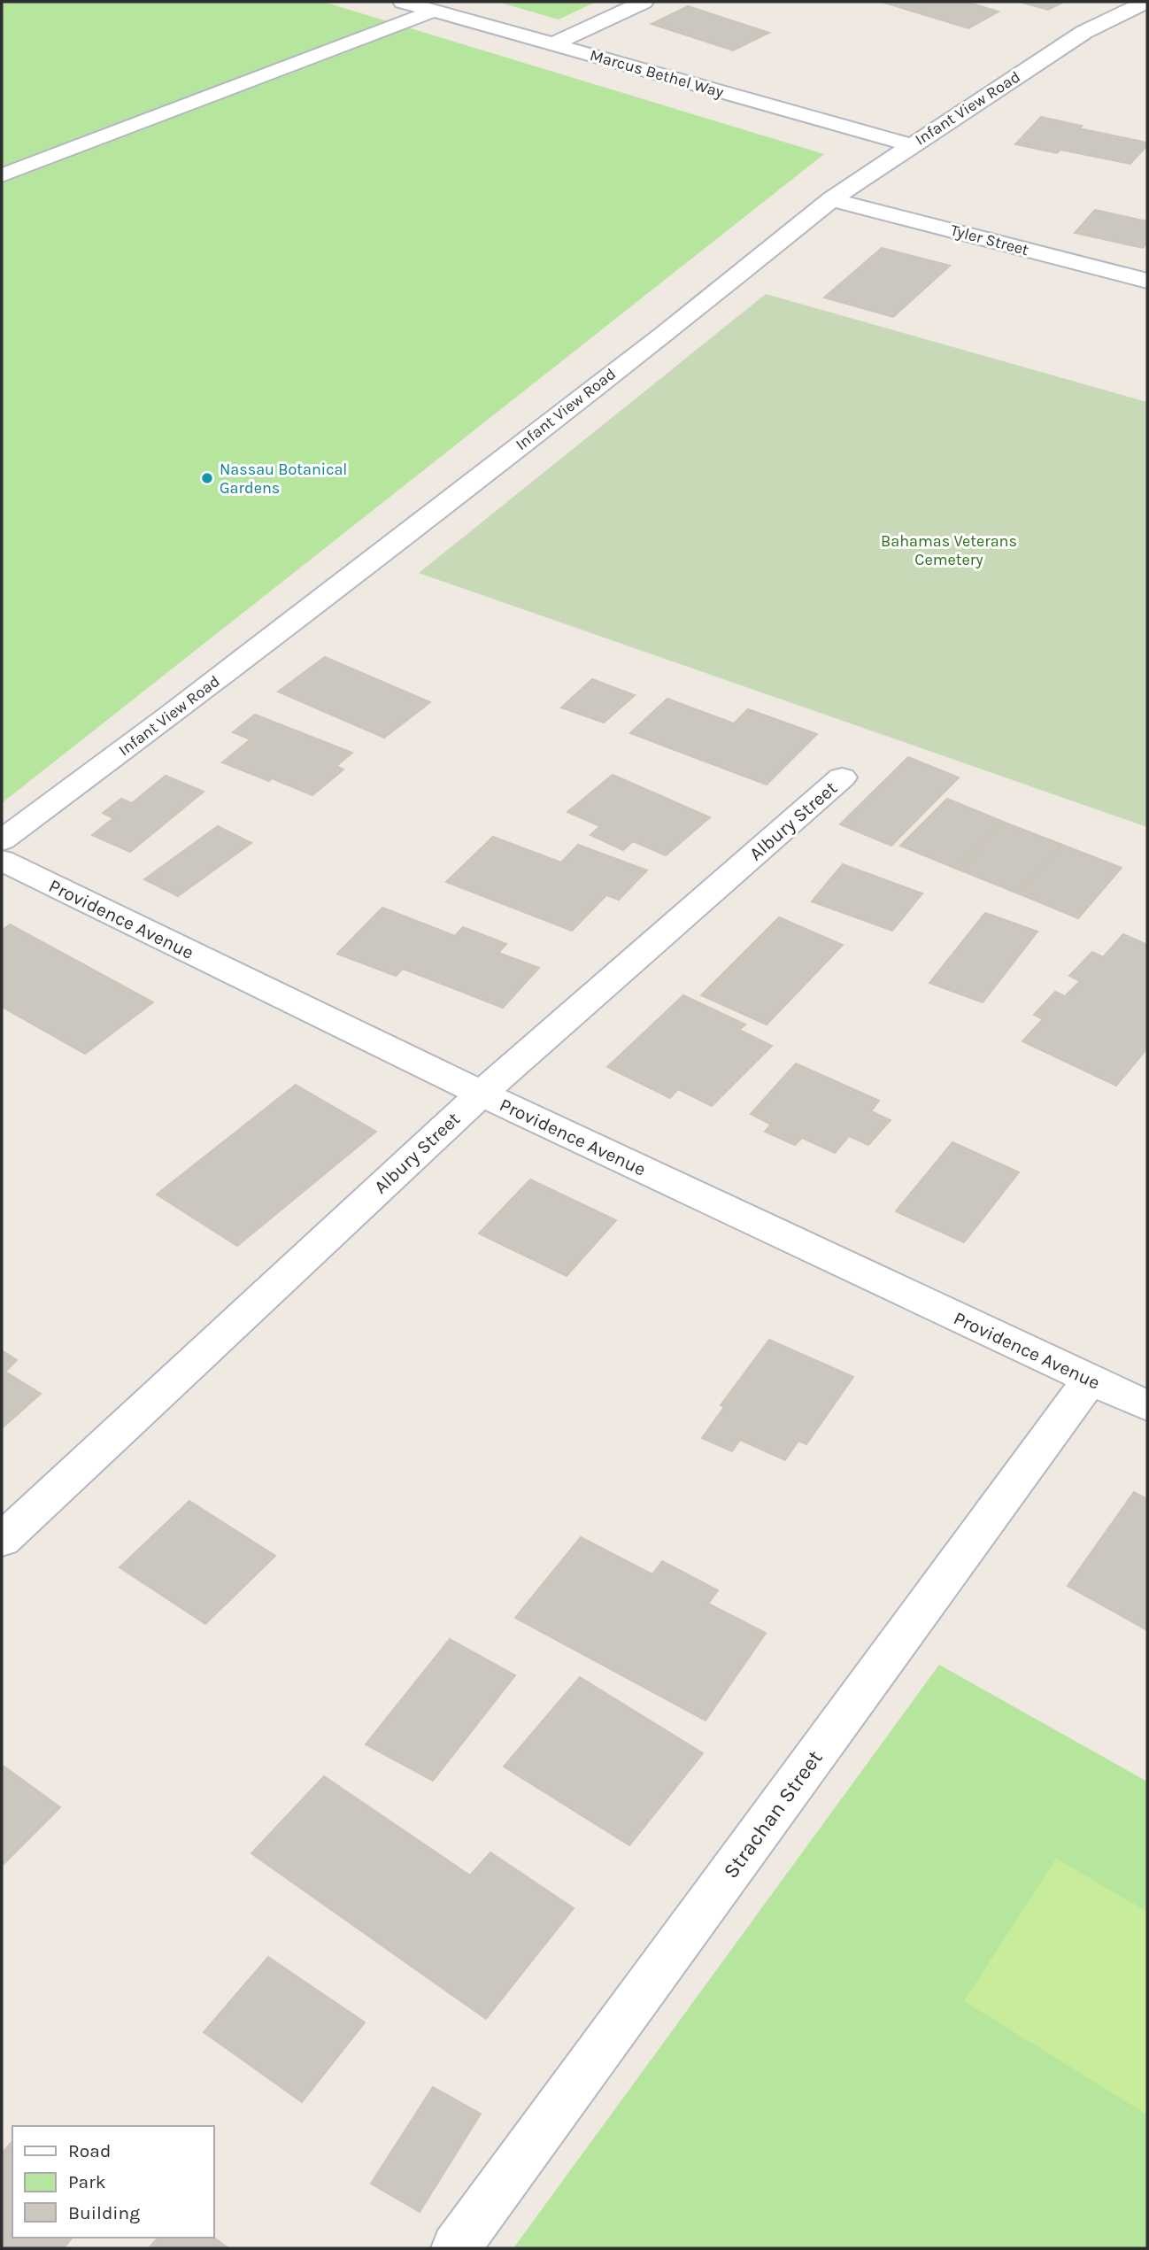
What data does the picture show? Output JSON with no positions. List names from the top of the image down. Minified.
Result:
{"streets":{"street":["Marcus Bethel Way","Infant View Road","Tyler Street","Albury Street","Providence Avenue","Strachan Street"]},"crossings":[["Marcus Bethel Way","Infant View Road"],["Infant View Road","Tyler Street"],["Albury Street","Providence Avenue"],["Providence Avenue","Strachan Street"]],"parks":["Bahamas Veterans Cemetery"],"places":["Nassau Botanical Gardens"],"legend":["Road","Park","Building"]}
